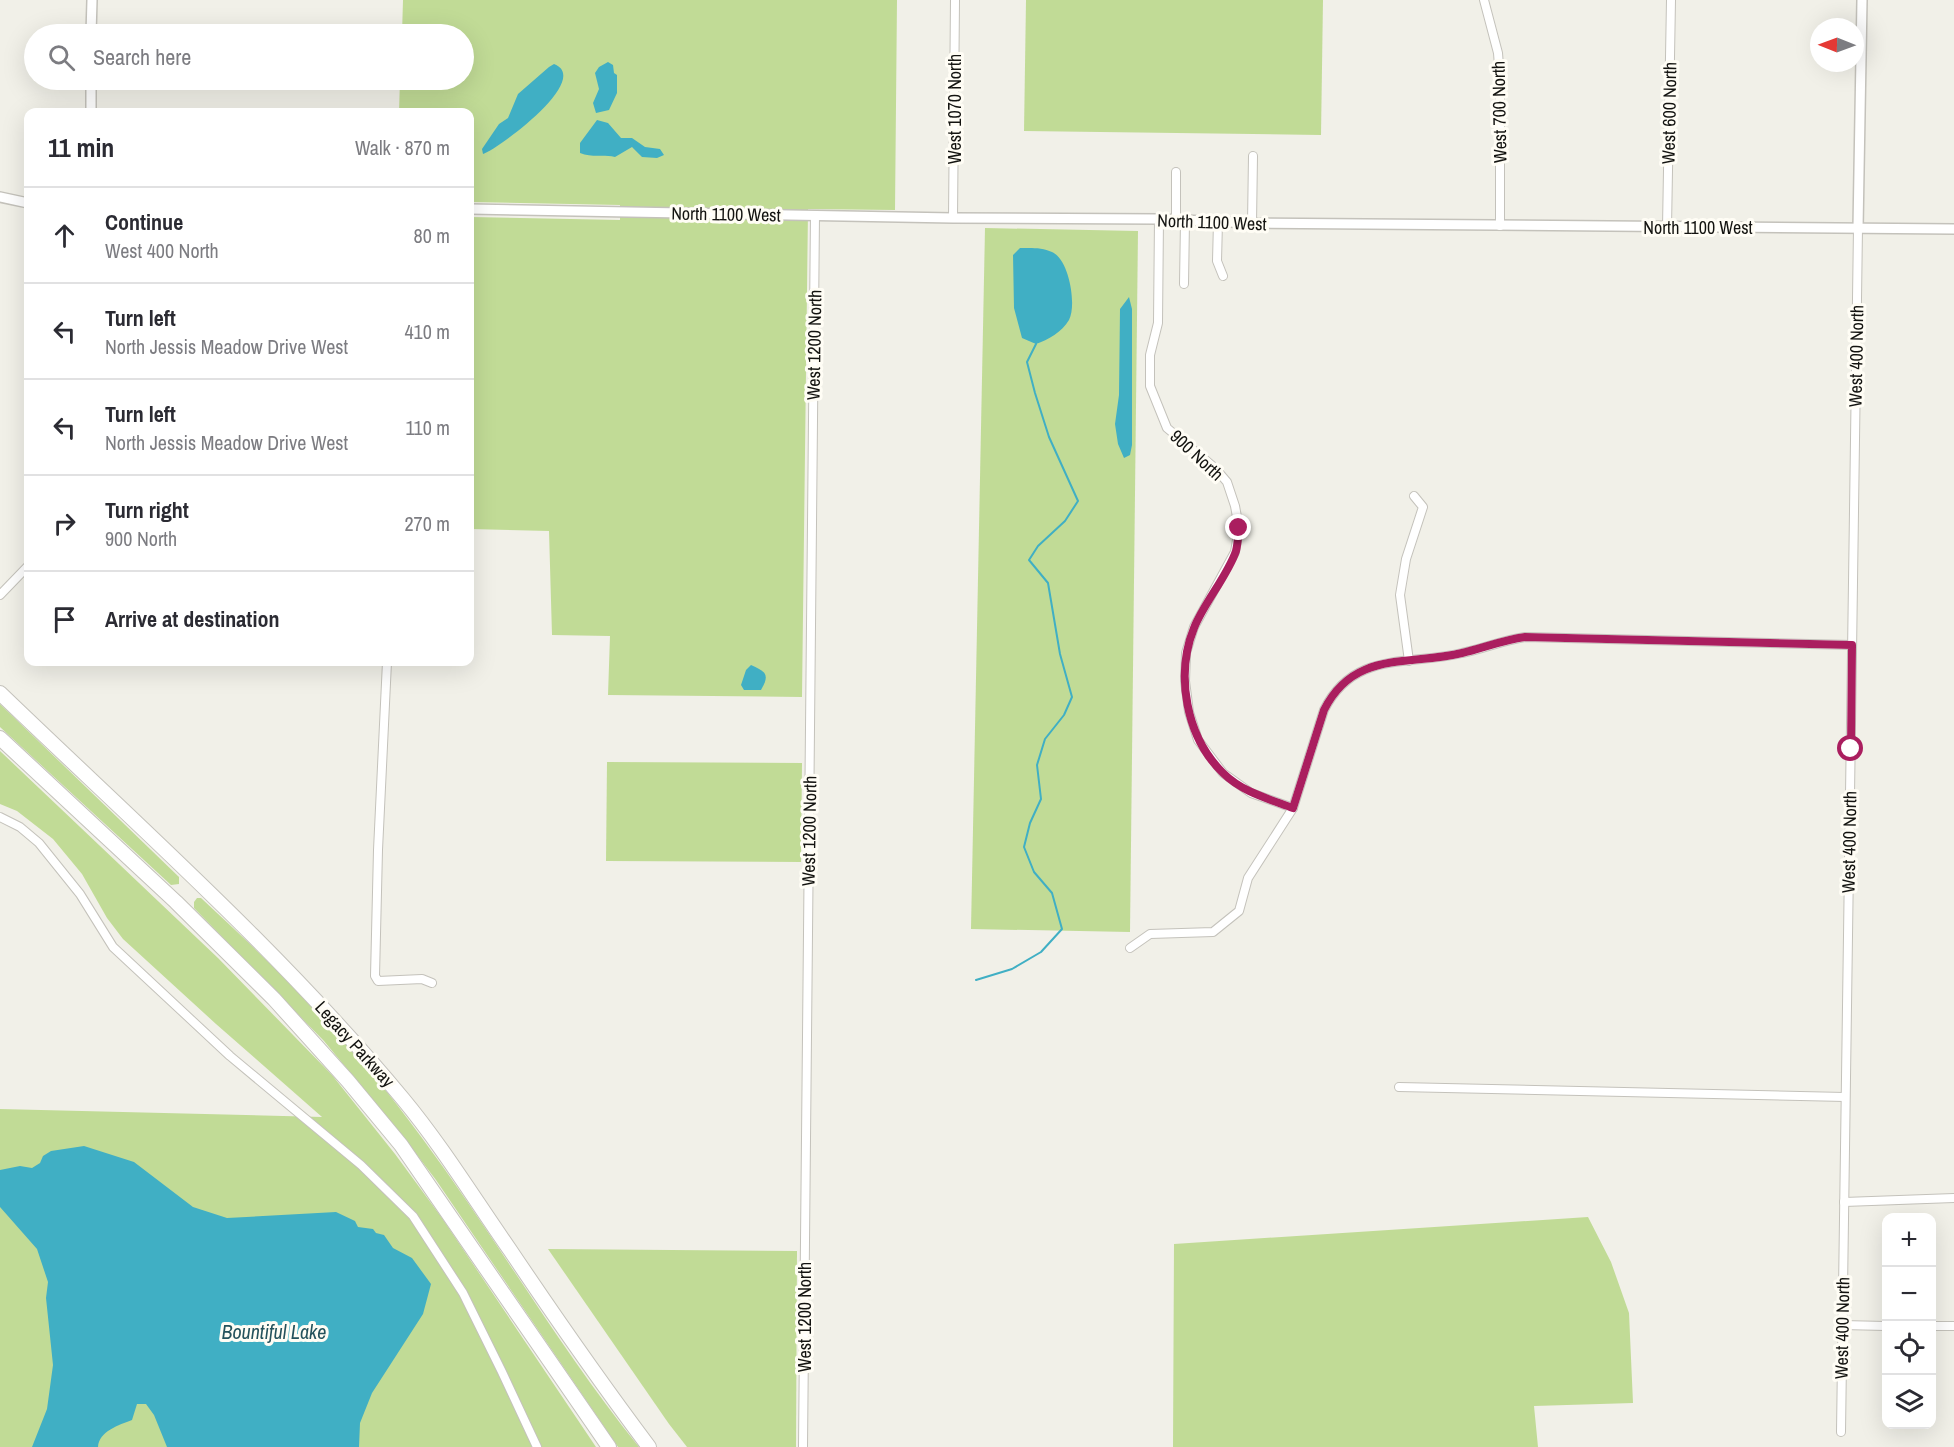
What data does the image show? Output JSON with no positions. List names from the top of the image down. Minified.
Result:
{"streets":{"highway":["Legacy Parkway"],"street":["West 1070 North","West 700 North","West 600 North","North 1100 West","West 1200 North","West 400 North","900 North"]},"crossings":[["West 1070 North","North 1100 West"],["West 700 North","North 1100 West"],["West 600 North","North 1100 West"],["North 1100 West","West 1200 North"],["North 1100 West","West 400 North"],["North 1100 West","900 North"]],"water":["Bountiful Lake"],"north":"left","page":{"search":"Search here","heading":["11 min","Walk · 870 m"],"list":[["Continue","West 400 North","80 m"],["Turn left","North Jessis Meadow Drive West","410 m"],["Turn left","North Jessis Meadow Drive West","110 m"],["Turn right","900 North","270 m"],"Arrive at destination"],"map_buttons":["+","−"]}}
